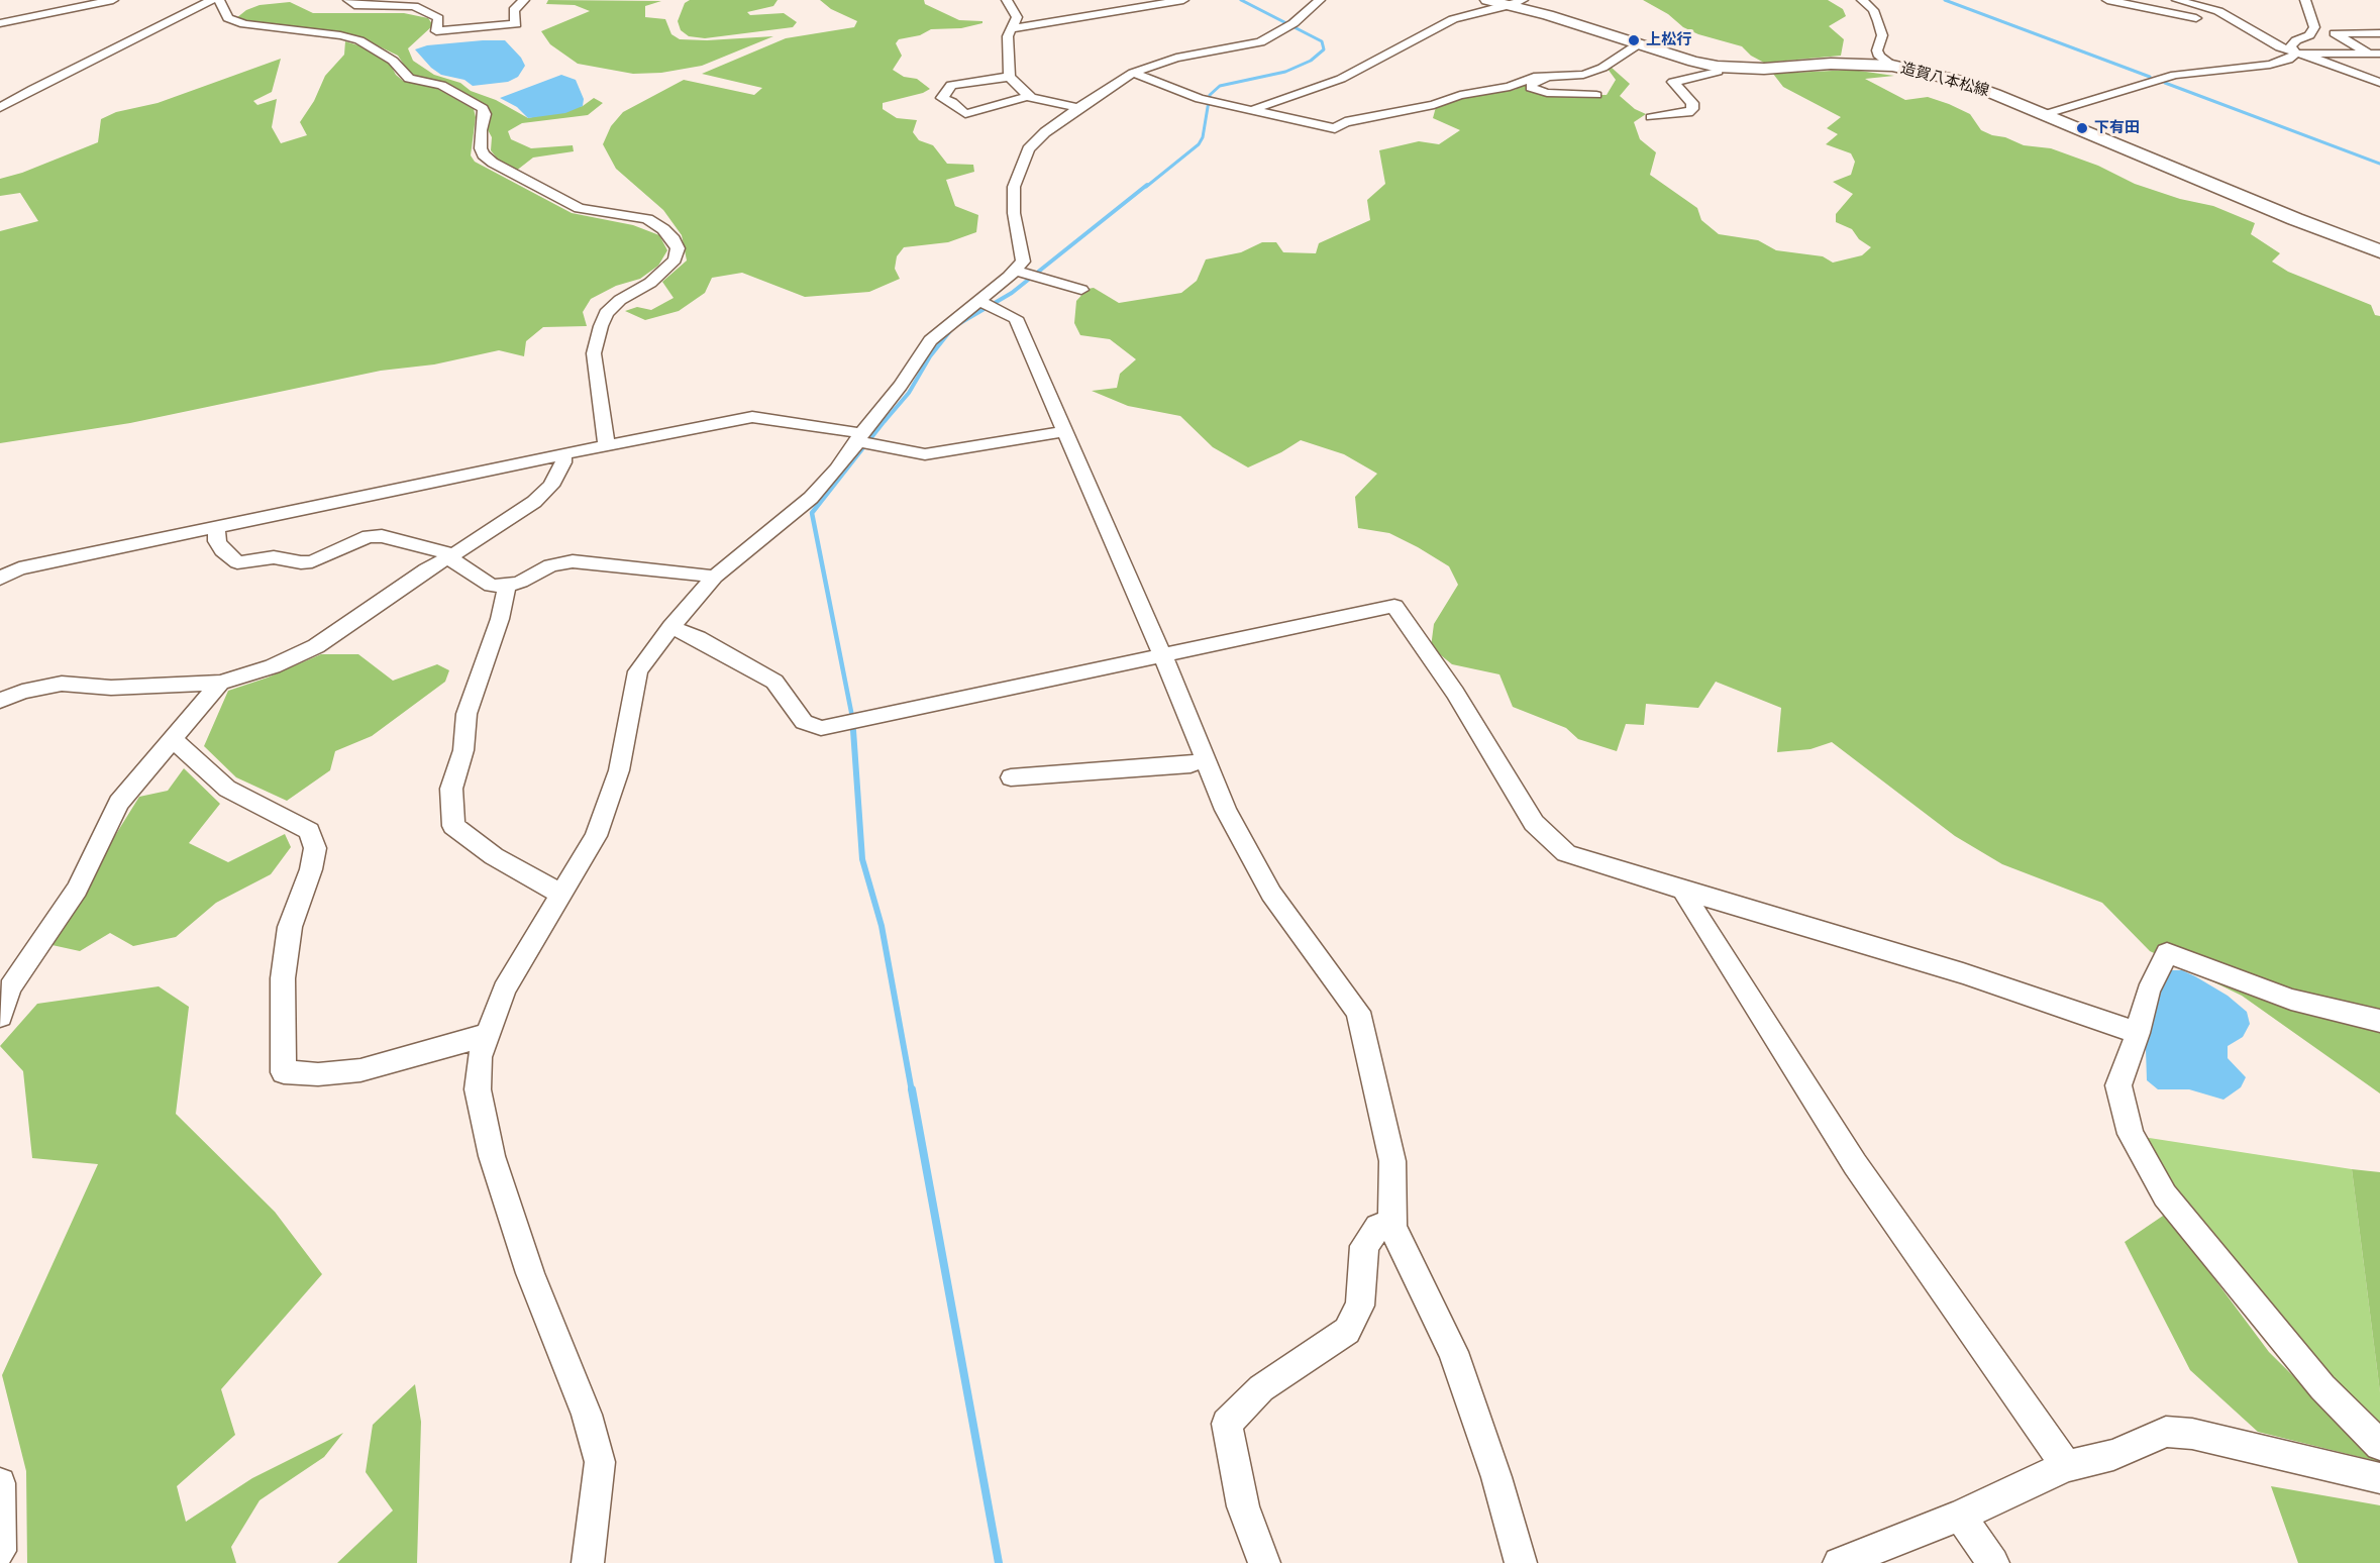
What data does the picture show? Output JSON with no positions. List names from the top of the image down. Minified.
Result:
{"streets":{"main road":["造賀八本松線"]},"places":["上松行","下有田"]}
